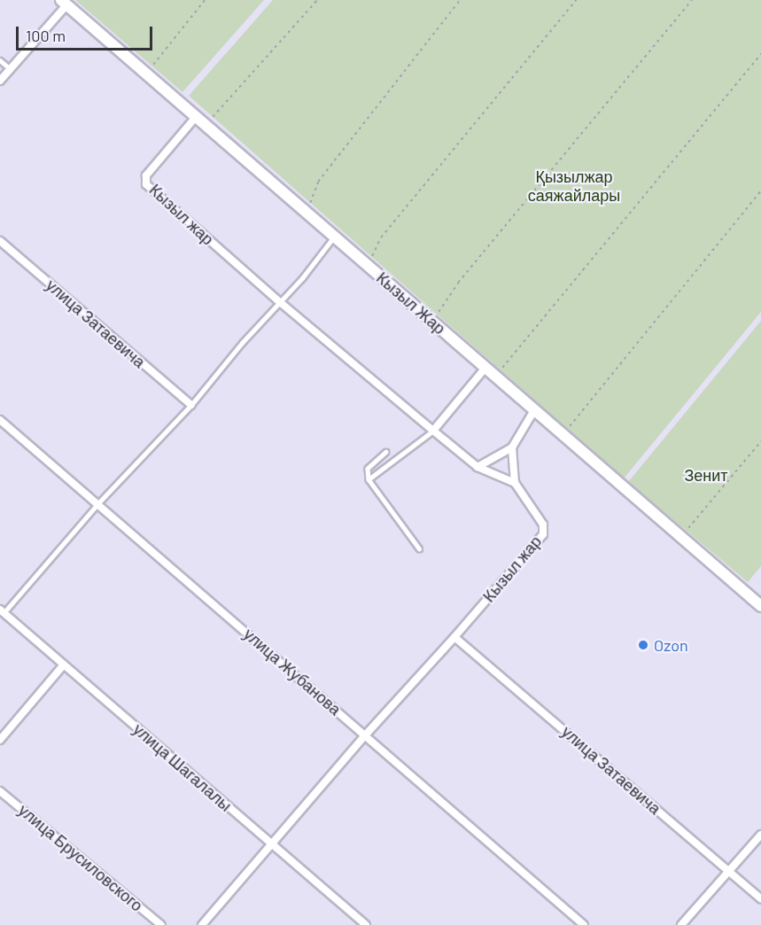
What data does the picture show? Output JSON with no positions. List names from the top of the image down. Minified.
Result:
{"streets":{"main road":["Кызыл Жар"],"street":["Кызыл жар","улица Затаевича","улица Жубанова","улица Шагалалы","улица Брусиловского"]},"crossings":[["Кызыл жар","Кызыл Жар"],["Кызыл жар","улица Затаевича"],["Кызыл жар","улица Жубанова"],["Кызыл жар","улица Шагалалы"]],"parks":["Қызылжар саяжайлары","Зенит"],"places":["Ozon"],"scale_bar":"100 m"}
